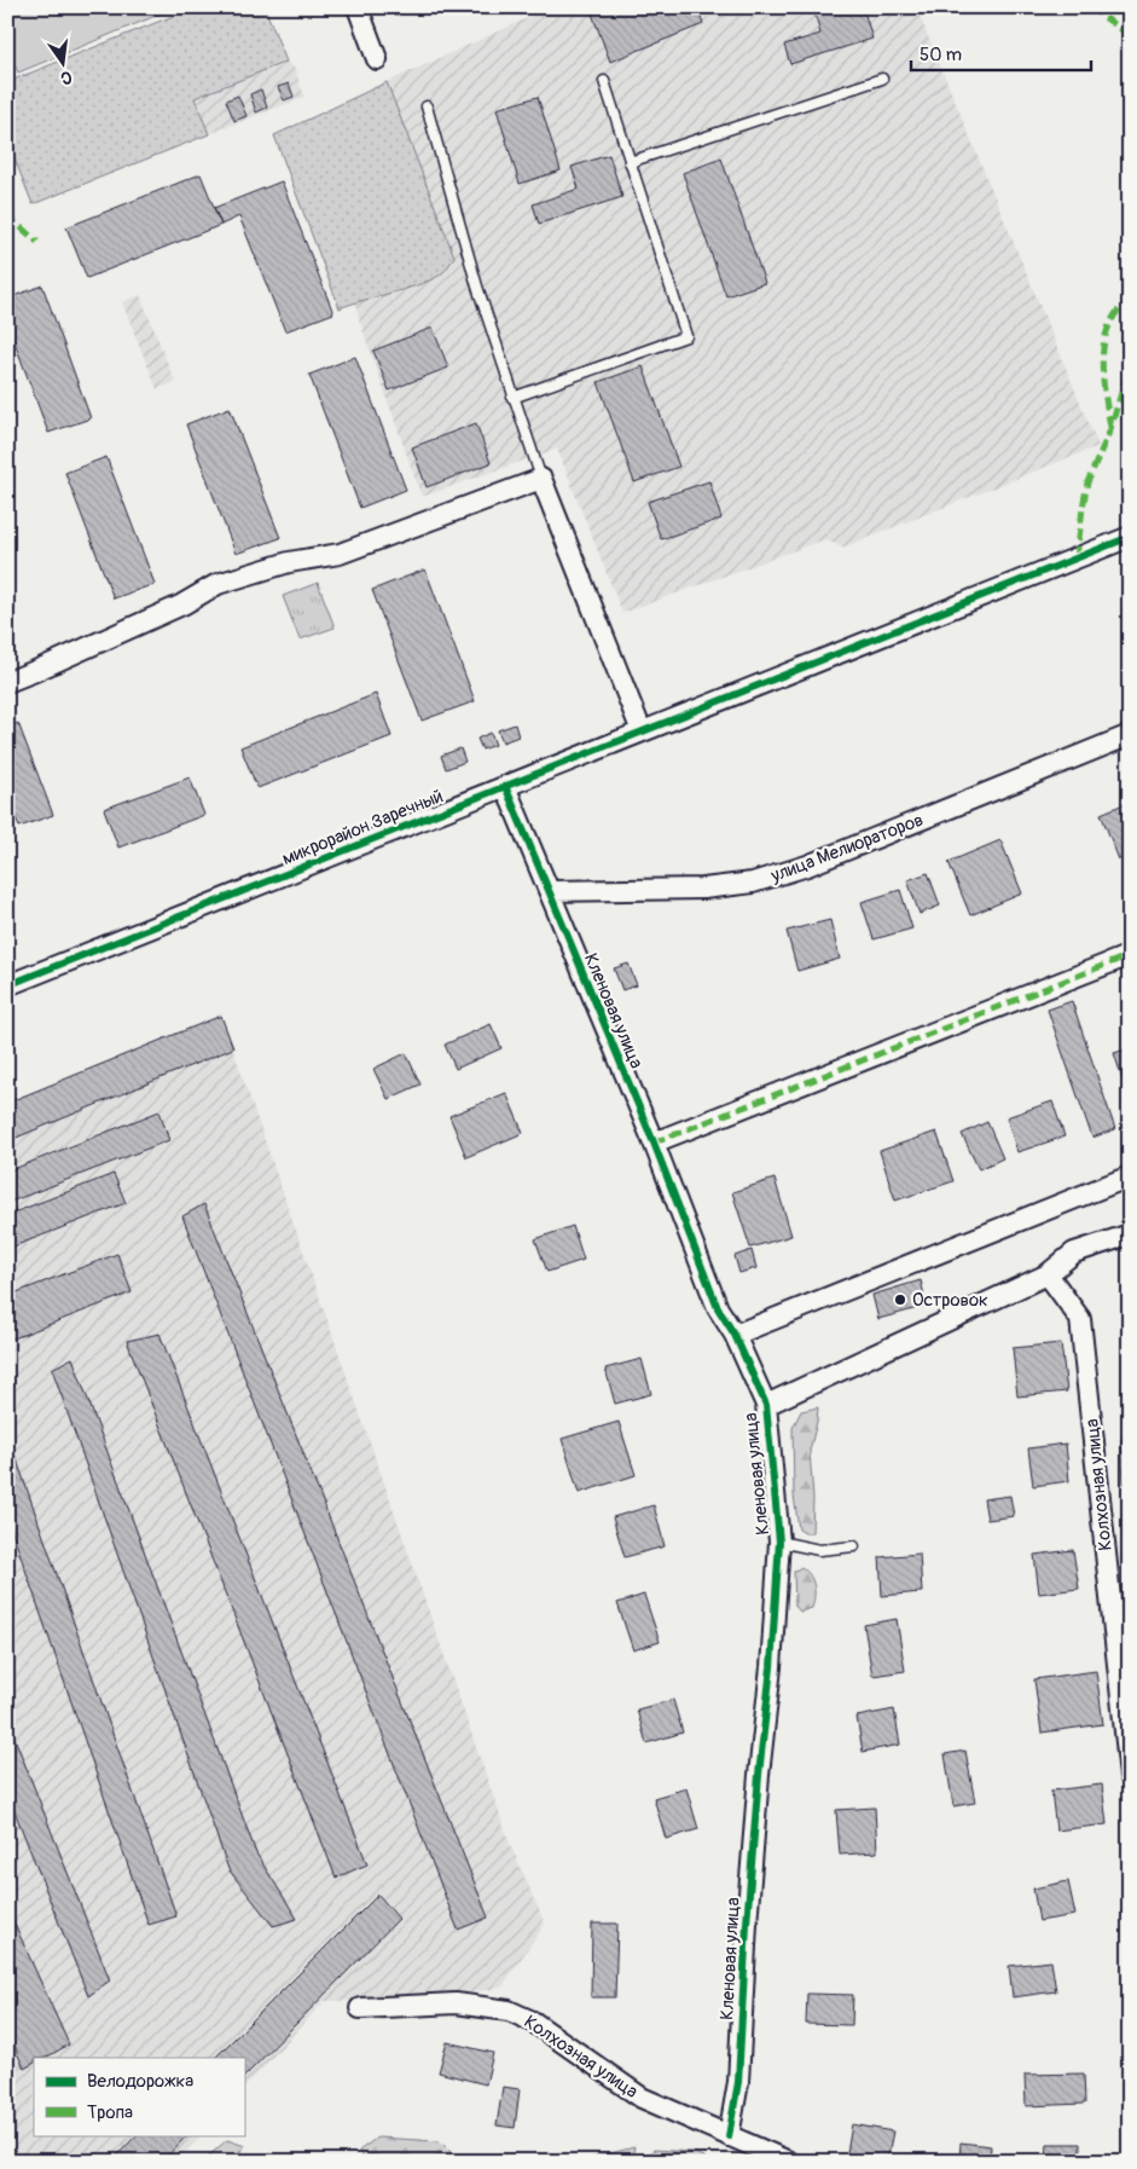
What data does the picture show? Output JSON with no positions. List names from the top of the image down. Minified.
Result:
{"streets":{"street":["микрорайон Заречный","улица Мелиораторов","Кленовая улица","Колхозная улица"]},"crossings":[["микрорайон Заречный","Кленовая улица"],["улица Мелиораторов","Кленовая улица"],["Кленовая улица","Колхозная улица"]],"places":["Островок"],"legend":["Велодорожка","Тропа"],"scale_bar":"50 m","north":"bottom"}
